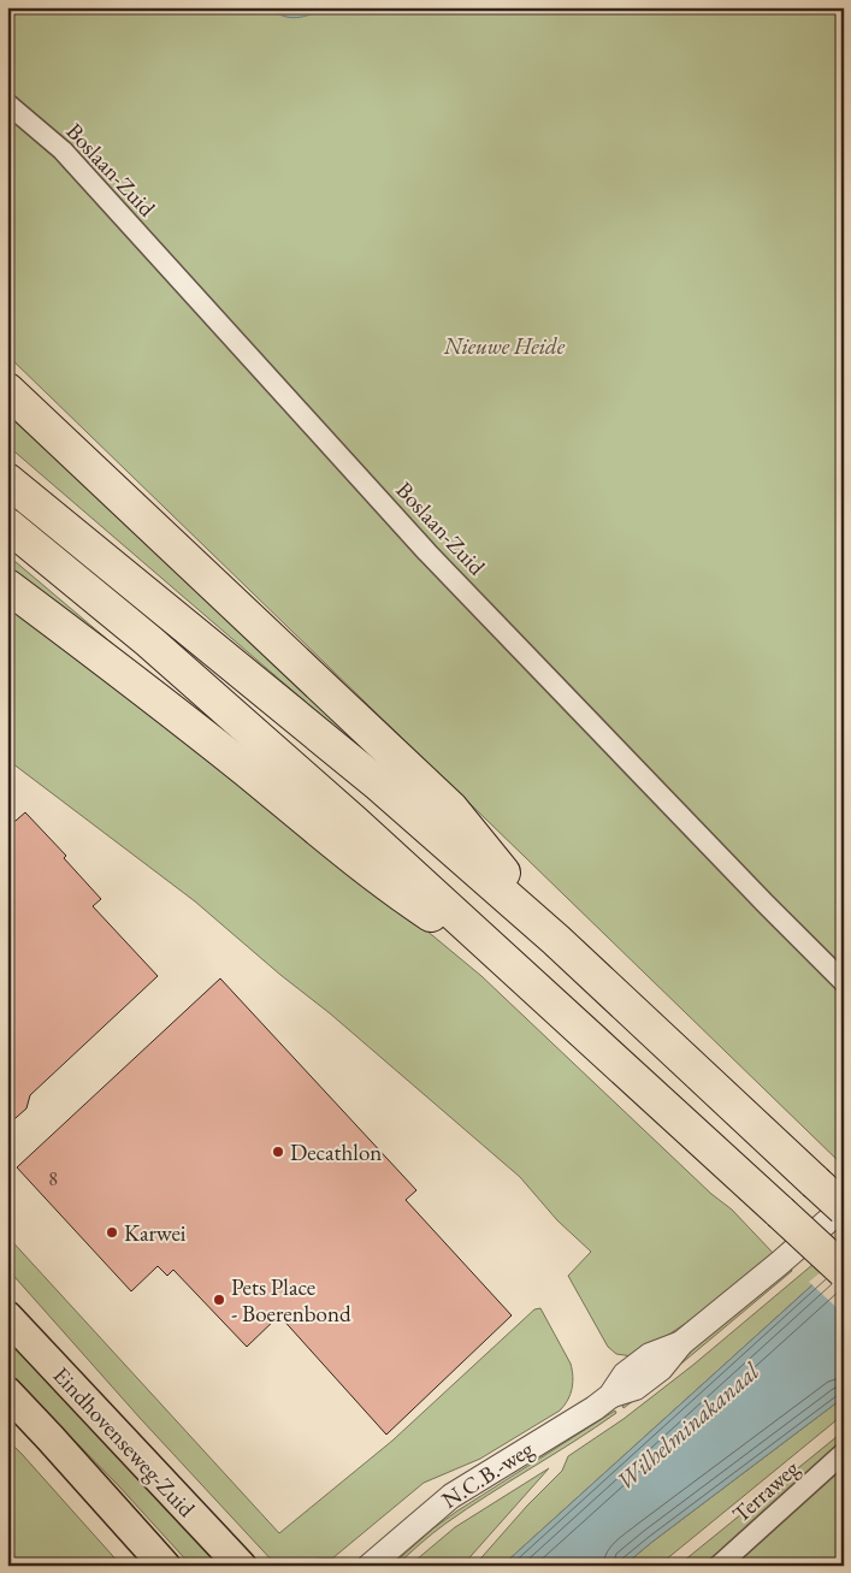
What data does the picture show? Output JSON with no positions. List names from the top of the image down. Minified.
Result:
{"streets":{"main road":["Eindhovenseweg-Zuid"],"street":["Boslaan-Zuid","N.C.B.-weg","Terraweg"]},"water":["Wilhelminakanaal"],"parks":["Nieuwe Heide"],"places":["Decathlon","Karwei","Pets Place - Boerenbond"],"house_numbers":["8"]}
